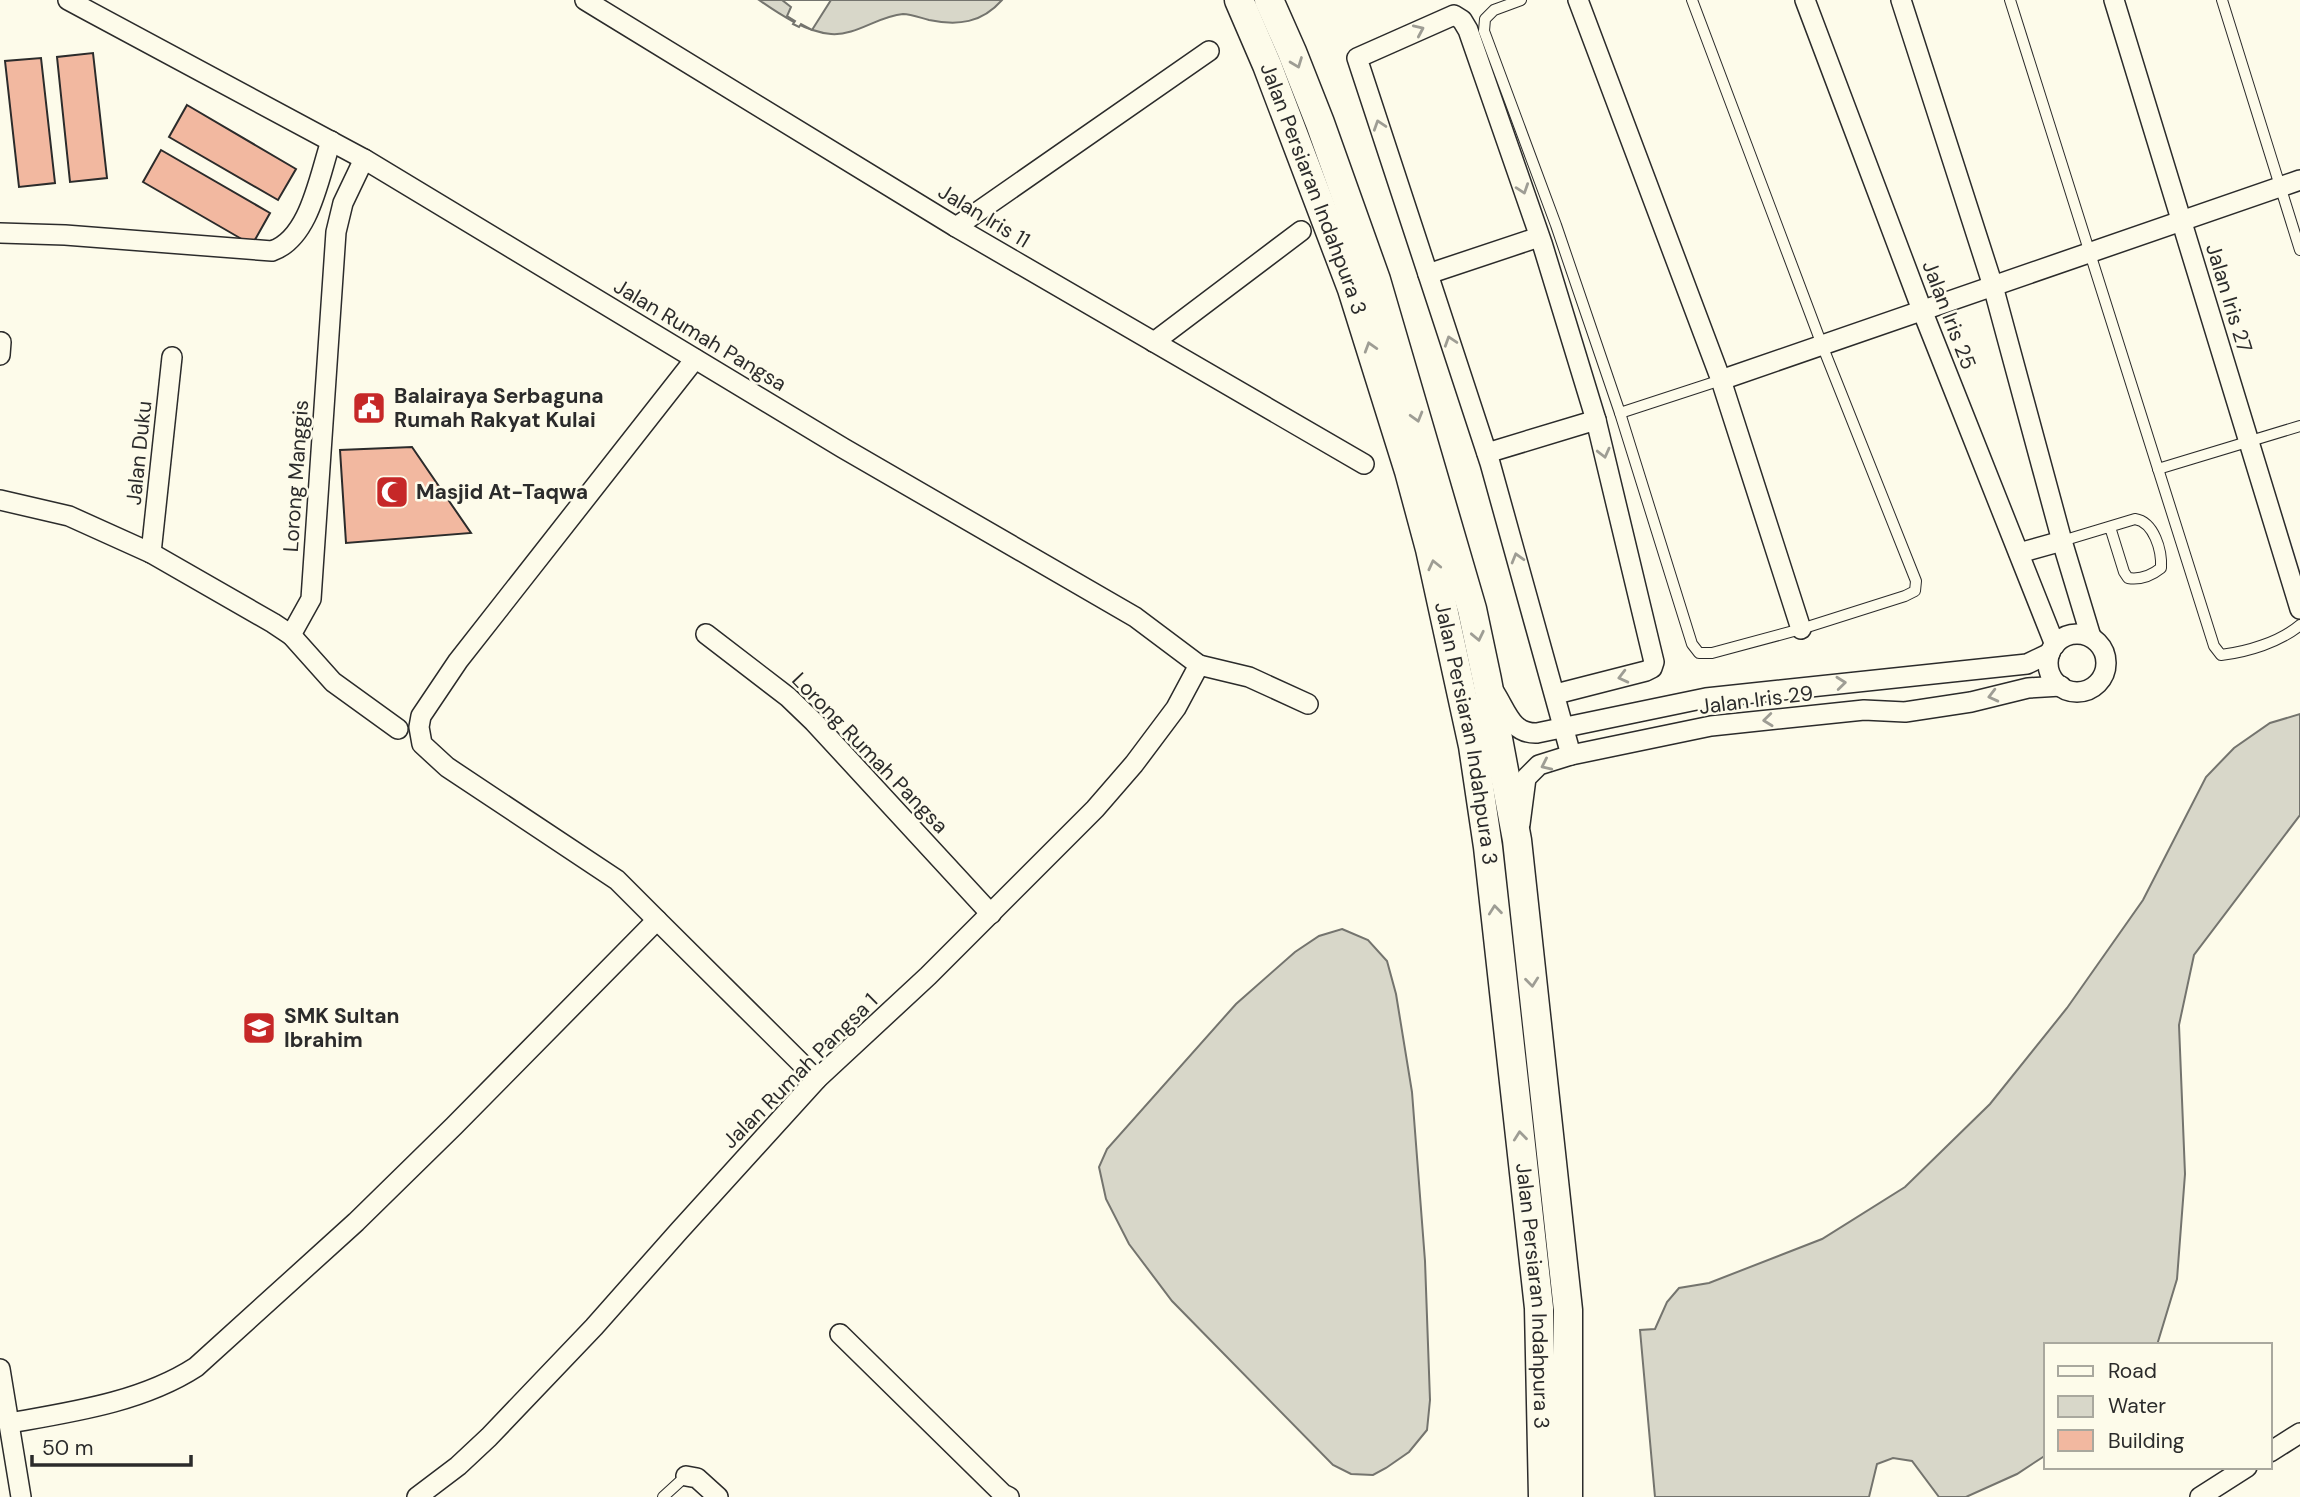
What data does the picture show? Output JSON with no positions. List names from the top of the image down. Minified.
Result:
{"streets":{"main road":["Jalan Persiaran Indahpura 3"],"street":["Jalan Iris 11","Jalan Iris 27","Jalan Iris 25","Jalan Rumah Pangsa","Jalan Duku","Lorong Manggis","Jalan Iris 29","Lorong Rumah Pangsa","Jalan Rumah Pangsa 1"]},"crossings":[["Jalan Persiaran Indahpura 3","Jalan Iris 29"],["Jalan Iris 25","Jalan Iris 29"],["Jalan Rumah Pangsa","Lorong Manggis"],["Jalan Rumah Pangsa","Jalan Rumah Pangsa 1"],["Lorong Rumah Pangsa","Jalan Rumah Pangsa 1"]],"places":{"public building":["Balairaya Serbaguna Rumah Rakyat Kulai"],"mosque":["Masjid At-Taqwa"],"school or university":["SMK Sultan Ibrahim"]},"legend":["Road","Water","Building"],"scale_bar":"50 m"}
